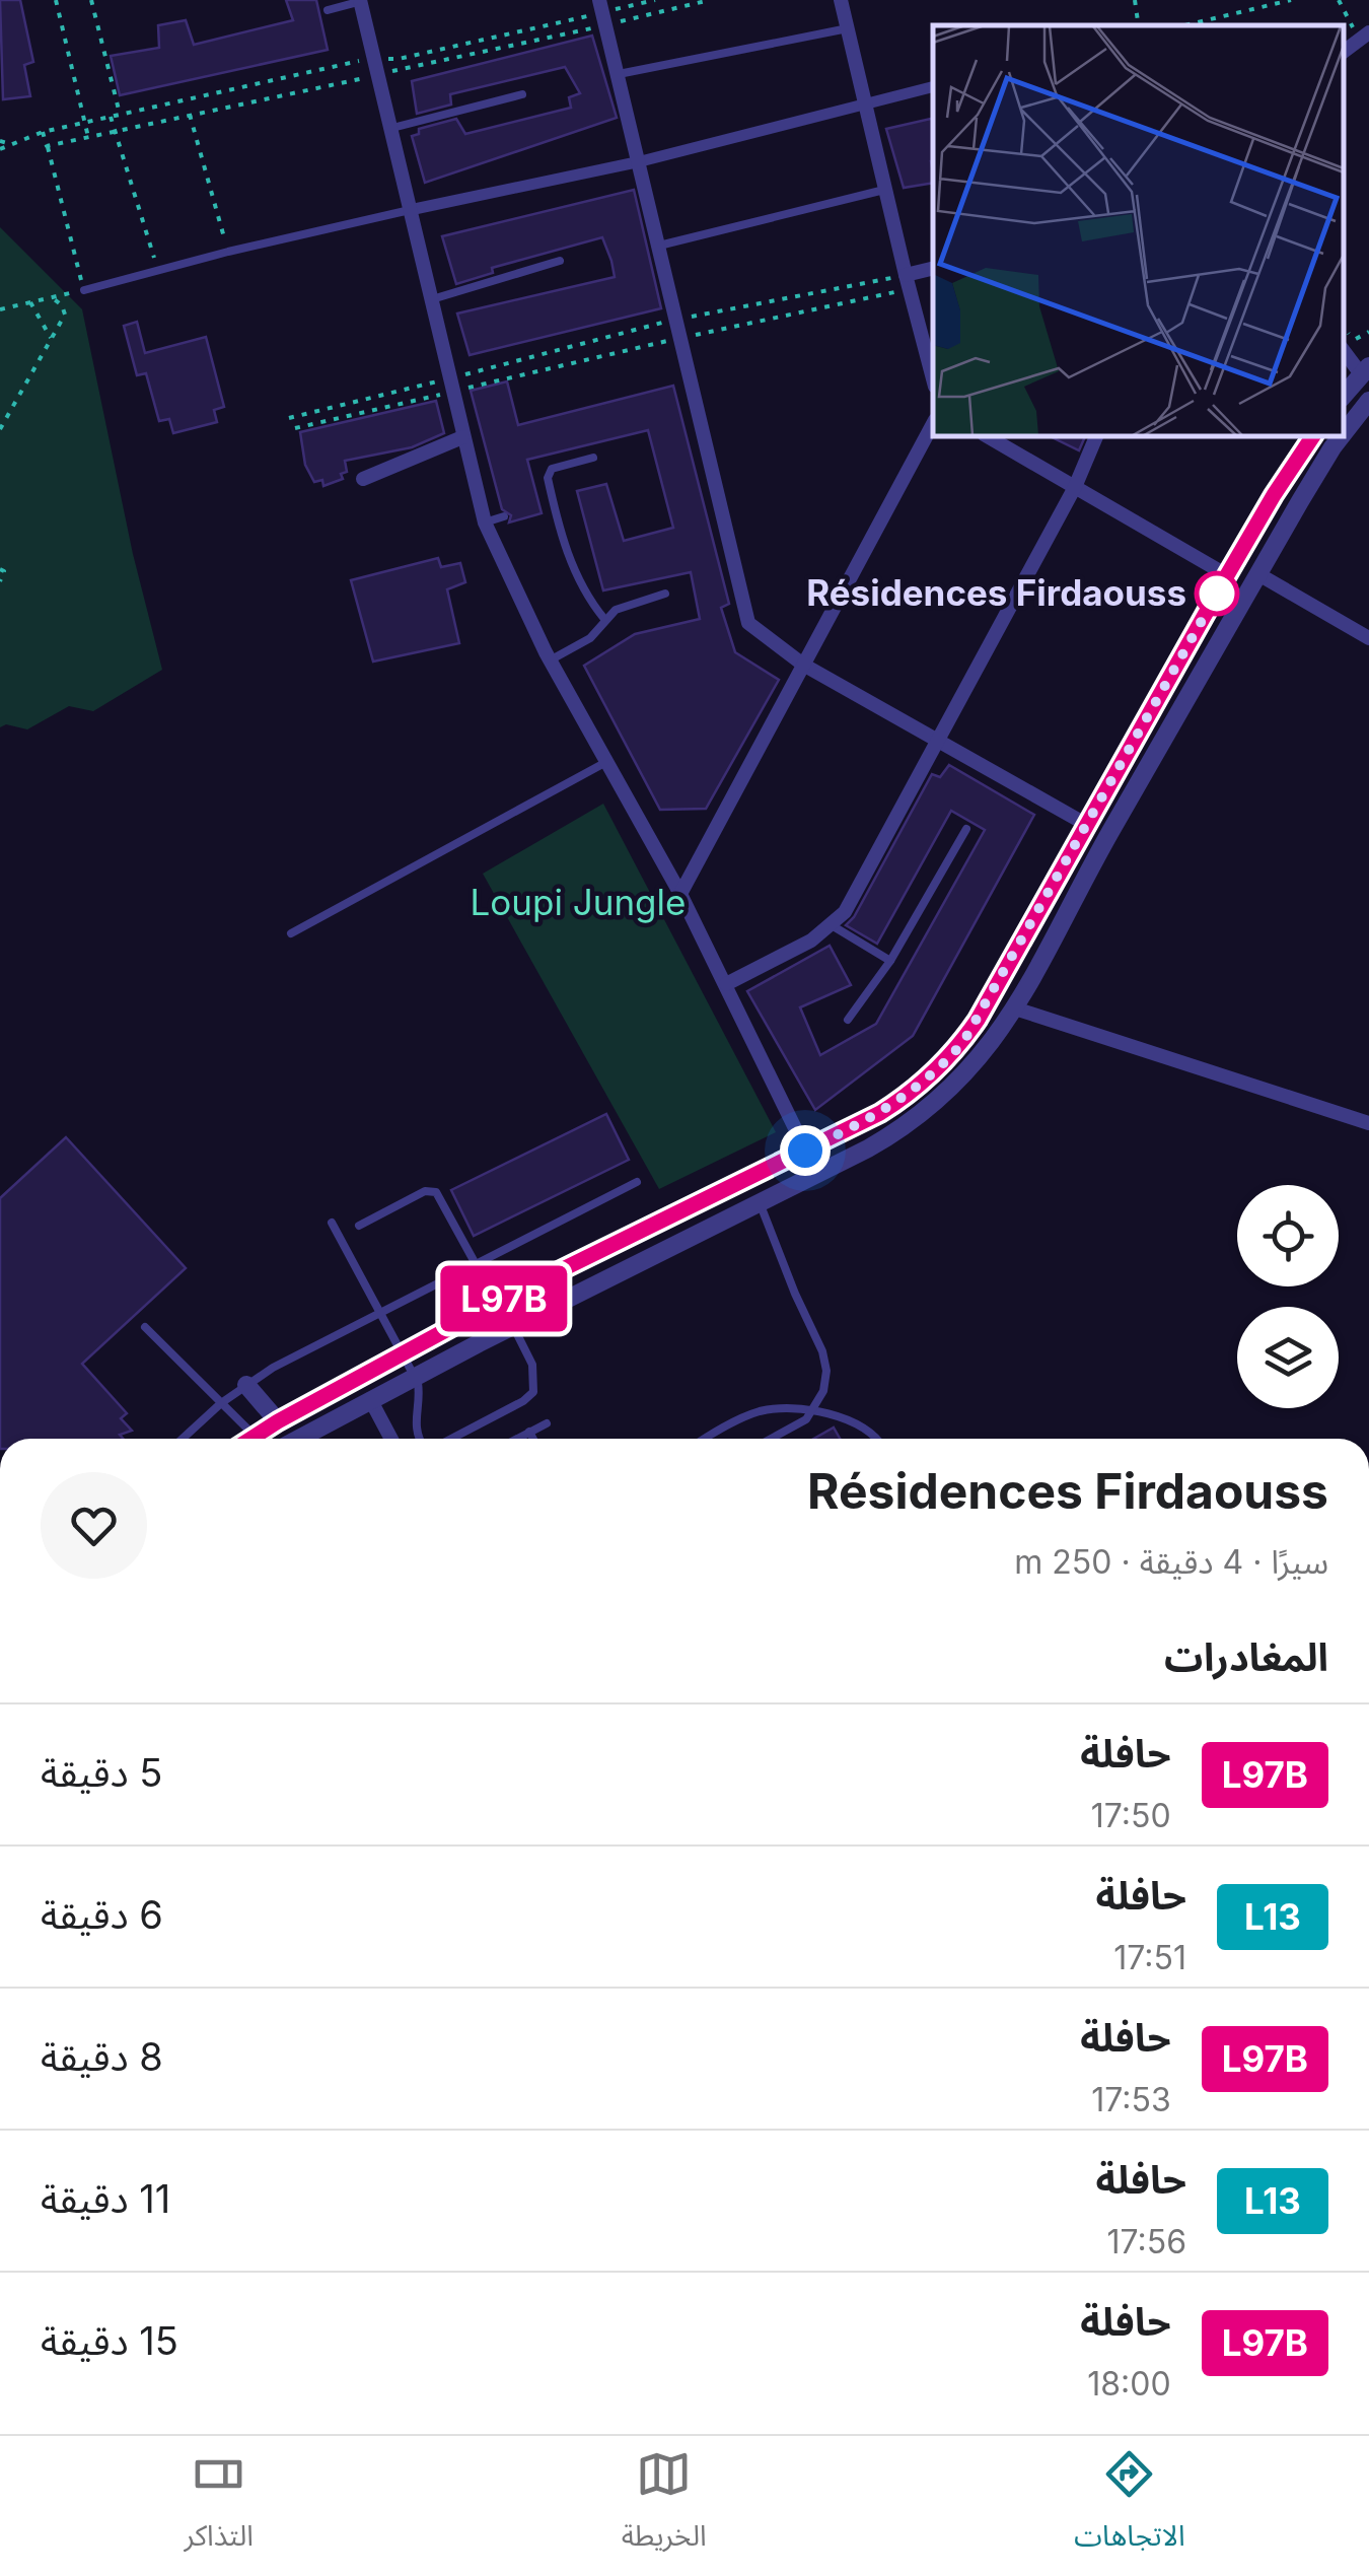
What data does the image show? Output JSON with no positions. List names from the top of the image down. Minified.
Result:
{"parks":["Loupi Jungle"],"places":["Résidences Firdaouss"],"lines":["bus line L97B"],"page":{"on_map":"L97B","heading":[["Résidences Firdaouss","سيرًا · 4 دقيقة · 250 m"],"المغادرات"],"list":[{"mark":"L97B","name":"حافلة","note":"17:50","value":"5 دقيقة"},{"mark":"L13","name":"حافلة","note":"17:51","value":"6 دقيقة"},{"mark":"L97B","name":"حافلة","note":"17:53","value":"8 دقيقة"},{"mark":"L13","name":"حافلة","note":"17:56","value":"11 دقيقة"},{"mark":"L97B","name":"حافلة","note":"18:00","value":"15 دقيقة"}],"tabs":["الاتجاهات","الخريطة","التذاكر"]}}
